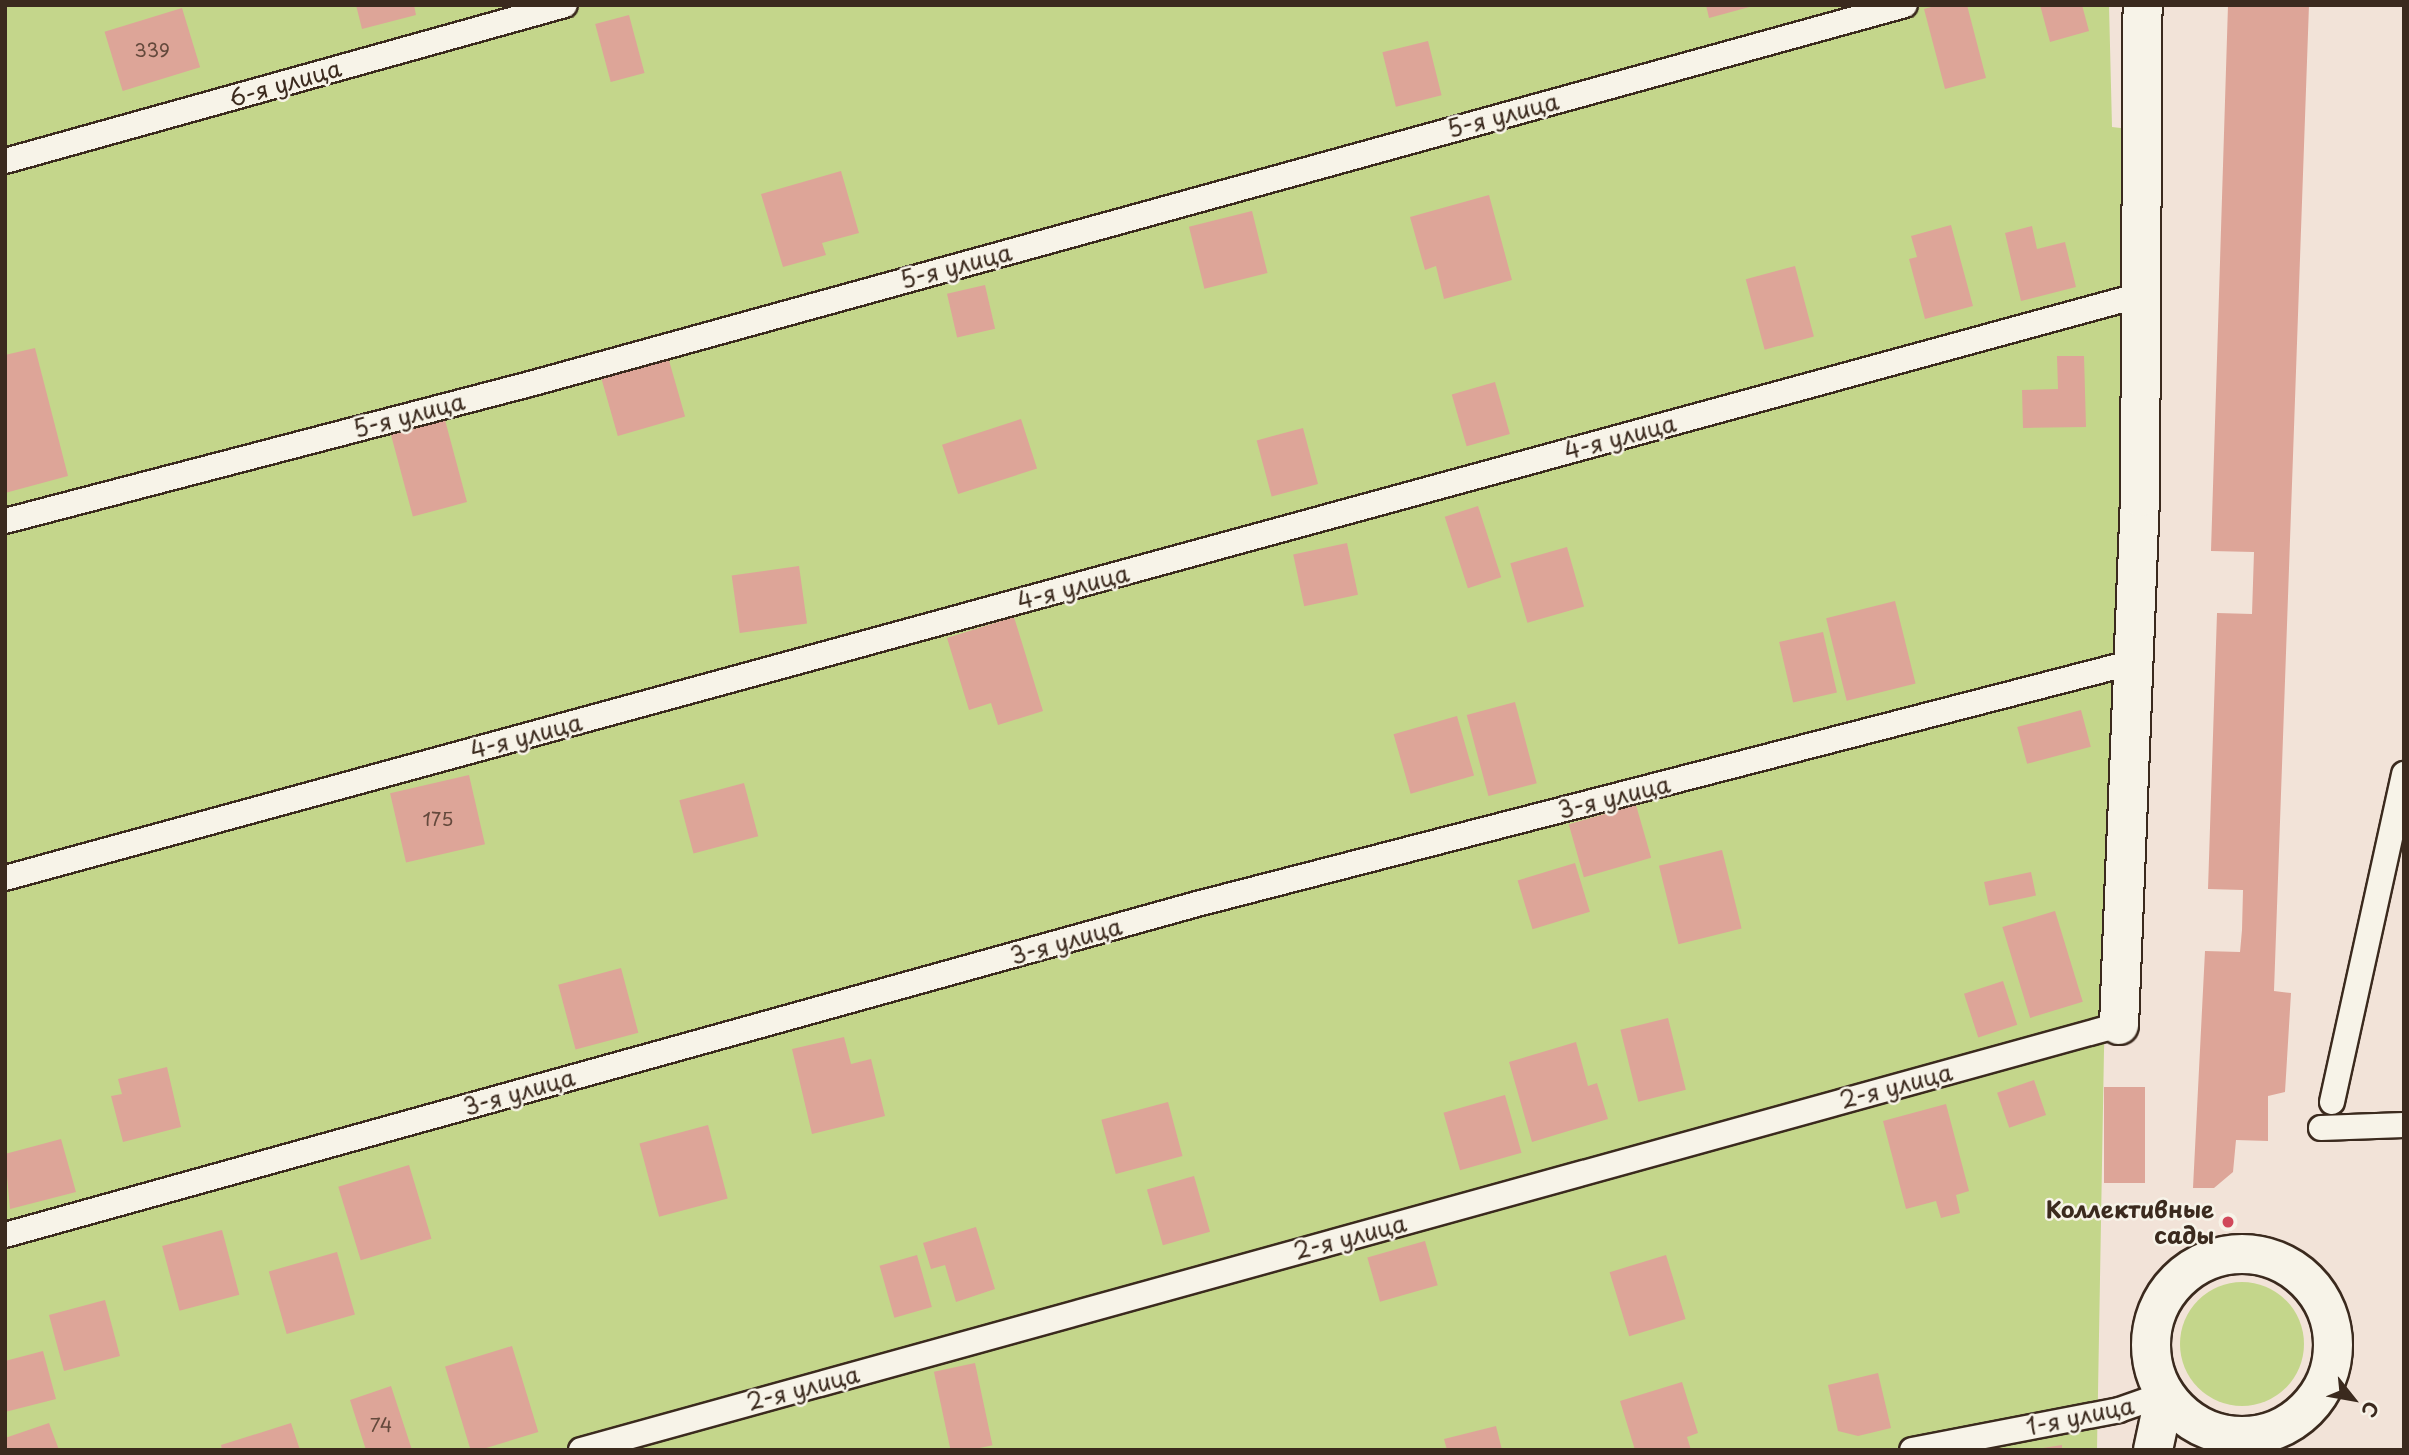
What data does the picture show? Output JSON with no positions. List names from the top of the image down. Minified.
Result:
{"streets":{"lane":["6-я улица","5-я улица","4-я улица","3-я улица","2-я улица","1-я улица"]},"places":["Коллективные сады"],"house_numbers":["339","175","74"],"north":"bottom right"}
